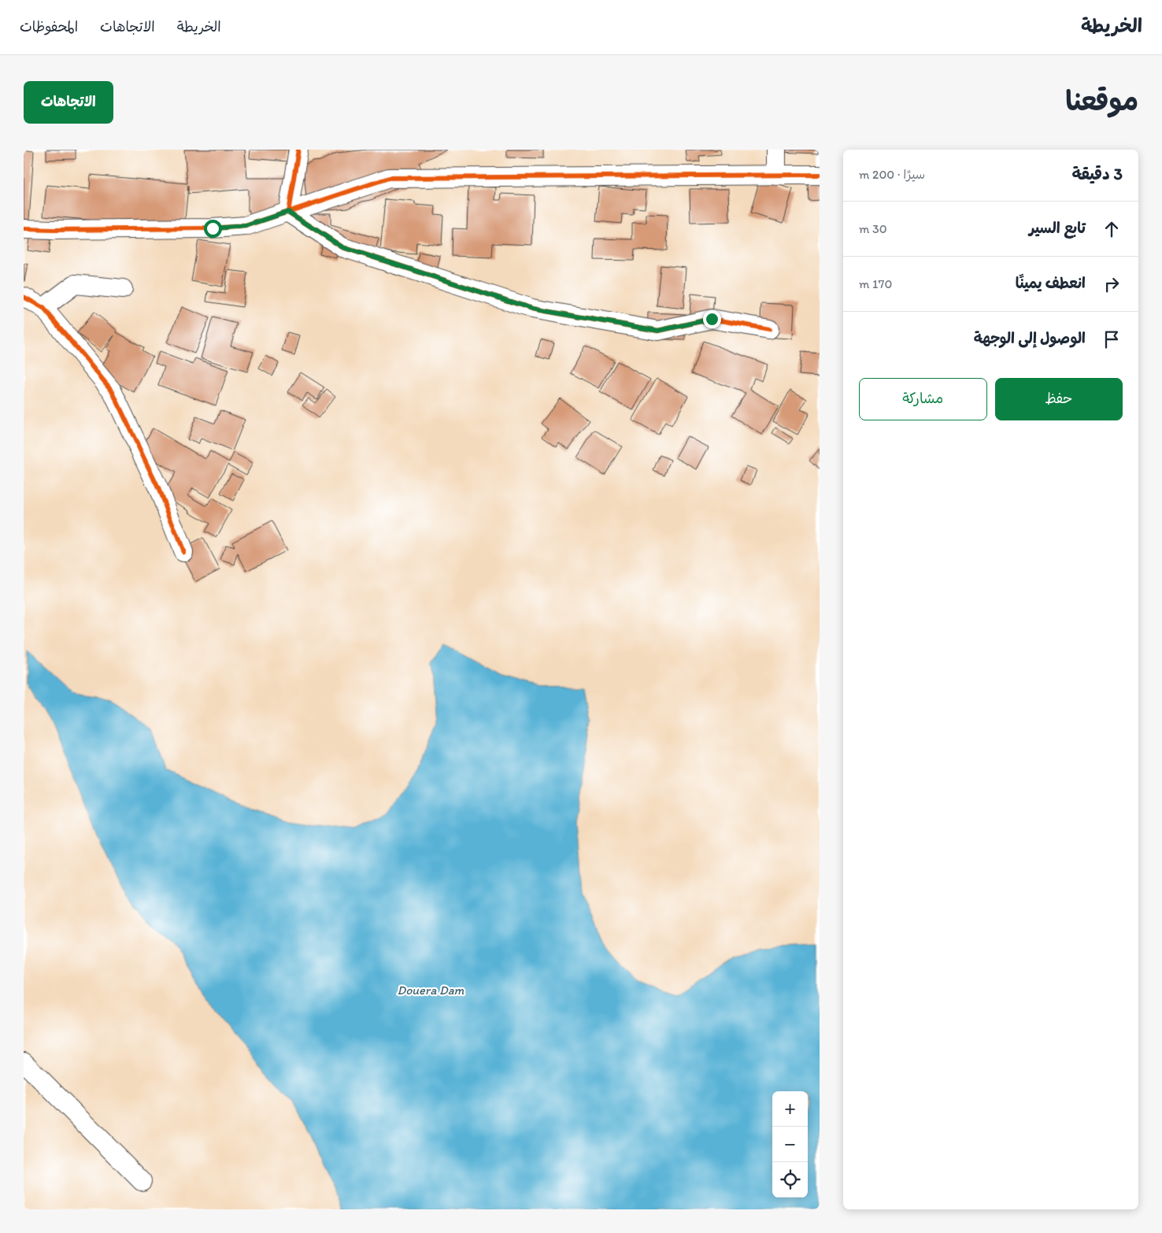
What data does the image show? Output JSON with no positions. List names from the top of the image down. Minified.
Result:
{"water":["Douera Dam"],"page":{"header":"الخريطة","nav":["الخريطة","الاتجاهات","المحفوظات"],"title":"موقعنا","buttons":["الاتجاهات",["حفظ","مشاركة"]],"heading":["3 دقيقة","سيرًا · 200 m"],"list":[["تابع السير","30 m"],["انعطف يمينًا","170 m"],"الوصول إلى الوجهة"],"map_buttons":["+","−"]}}
